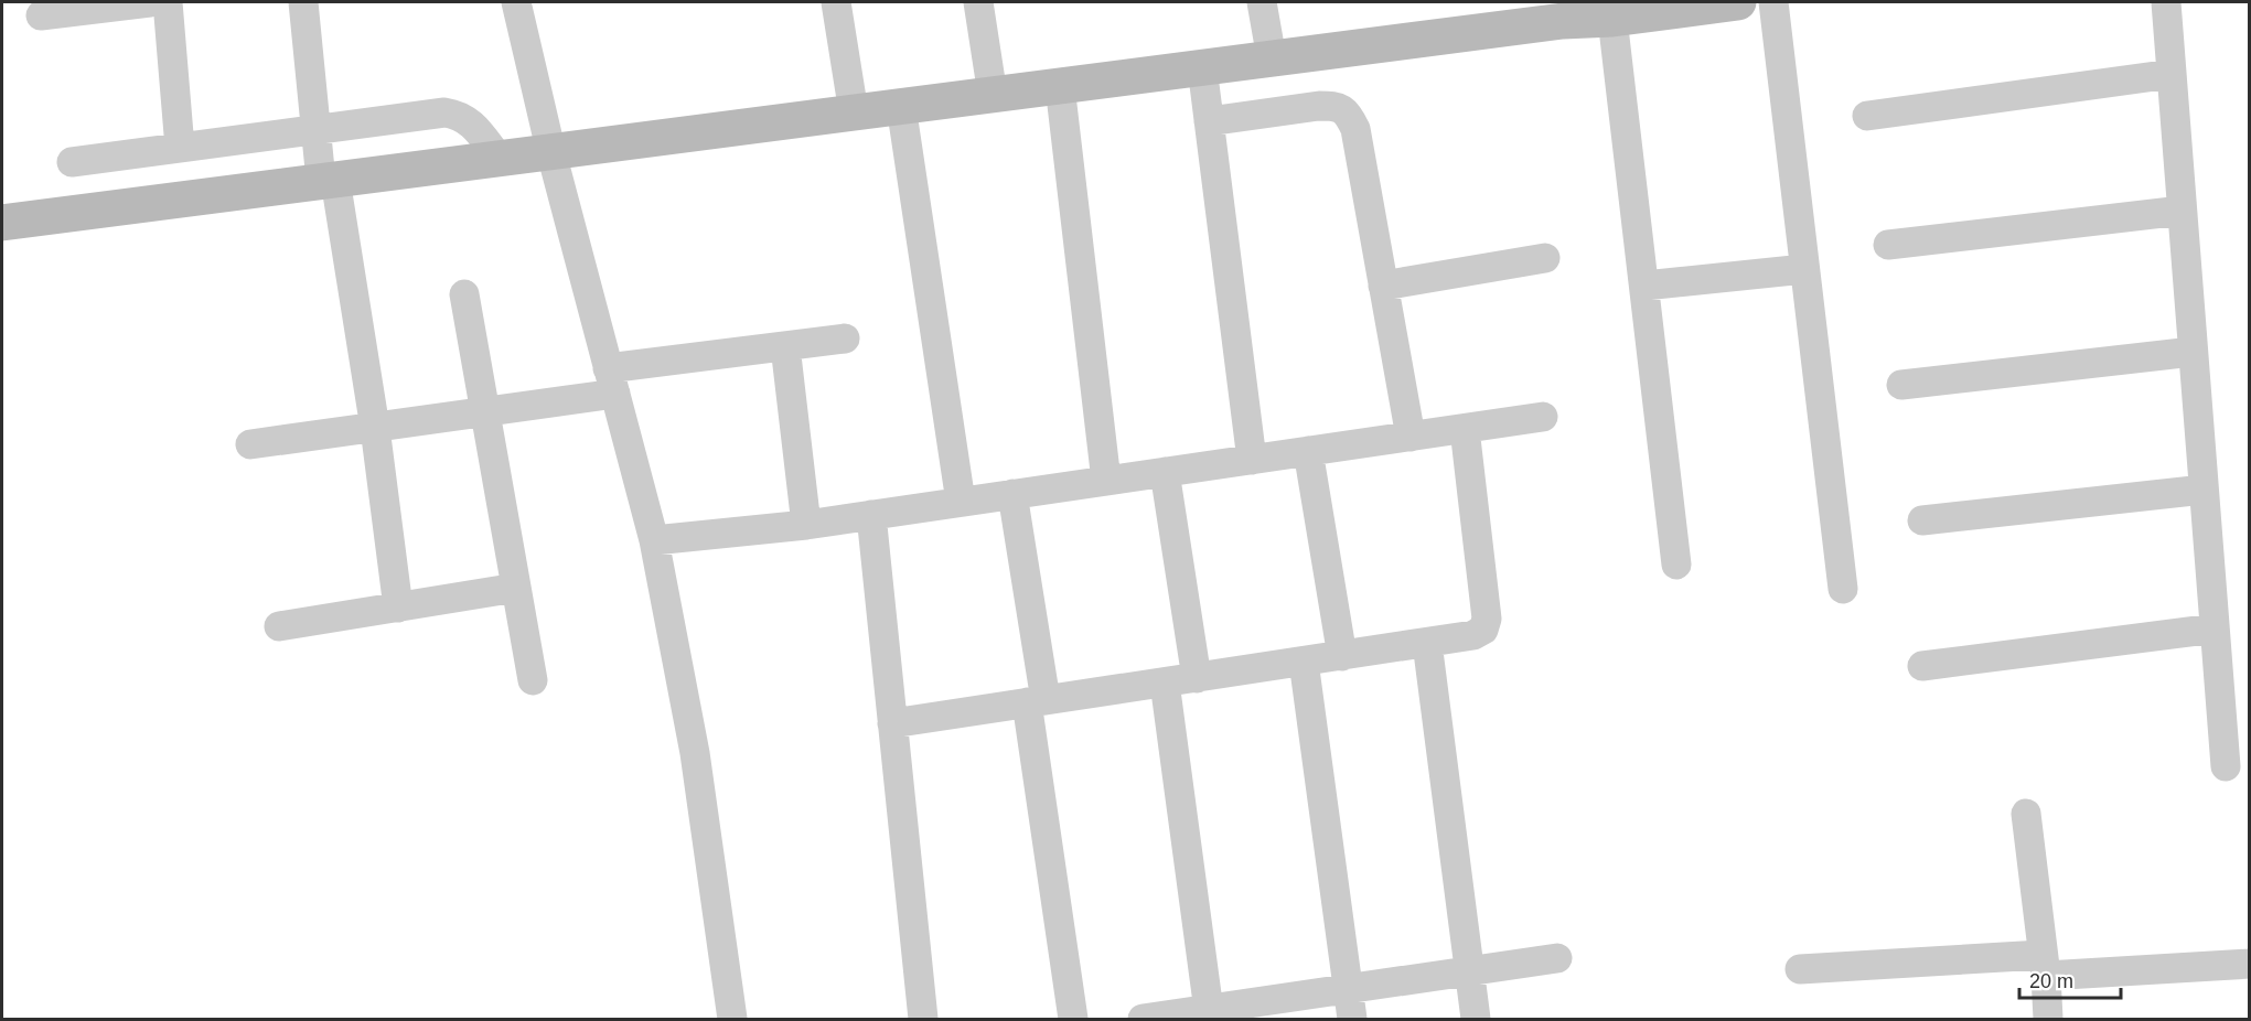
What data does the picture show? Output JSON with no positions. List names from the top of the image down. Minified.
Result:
{"scale_bar":"20 m"}
